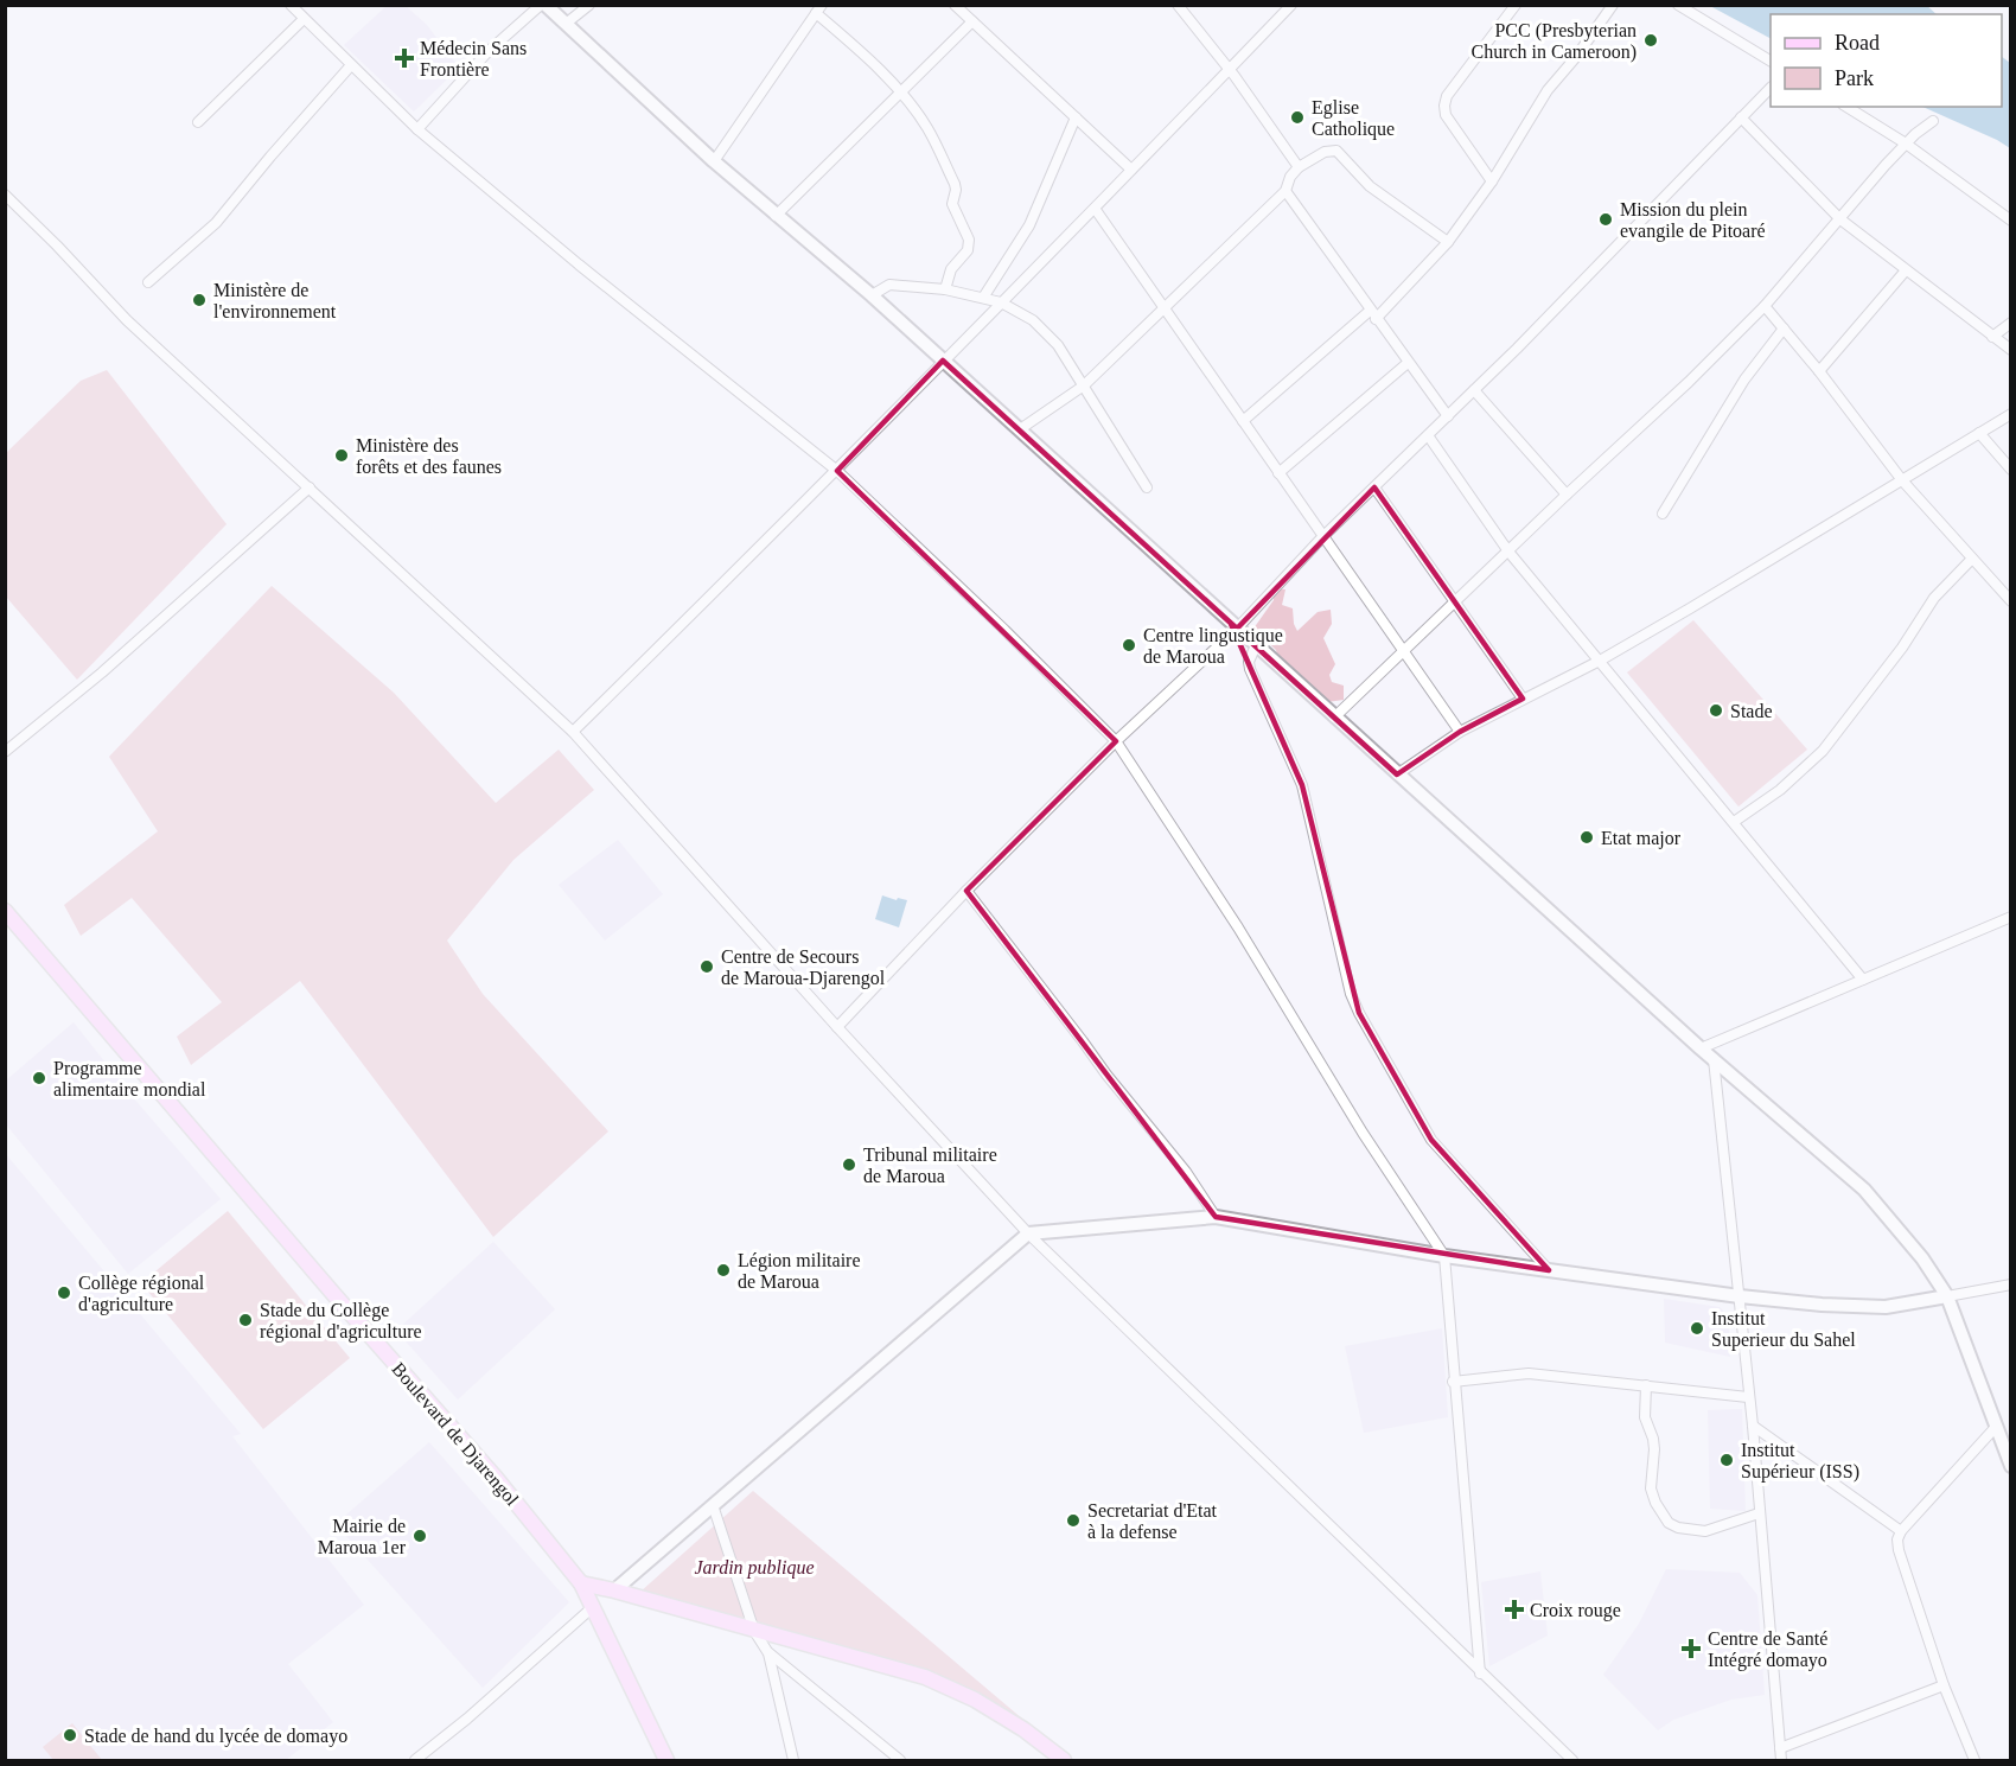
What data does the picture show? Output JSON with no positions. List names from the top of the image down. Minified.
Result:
{"streets":{"main road":["Boulevard de Djarengol"]},"parks":["Jardin publique"],"places":{"other":["PCC (Presbyterian Church in Cameroon)","Eglise Catholique","Mission du plein evangile de Pitoaré","Ministère de l'environnement","Ministère des forêts et des faunes","Centre lingustique de Maroua","Stade","Etat major","Centre de Secours de Maroua-Djarengol","Programme alimentaire mondial","Tribunal militaire de Maroua","Légion militaire de Maroua","Collège régional d'agriculture","Stade du Collège régional d'agriculture","Institut Superieur du Sahel","Institut Supérieur (ISS)","Secretariat d'Etat à la defense","Mairie de Maroua 1er","Stade de hand du lycée de domayo"],"health":["Médecin Sans Frontière","Croix rouge","Centre de Santé Intégré domayo"]},"legend":["Road","Park"]}
